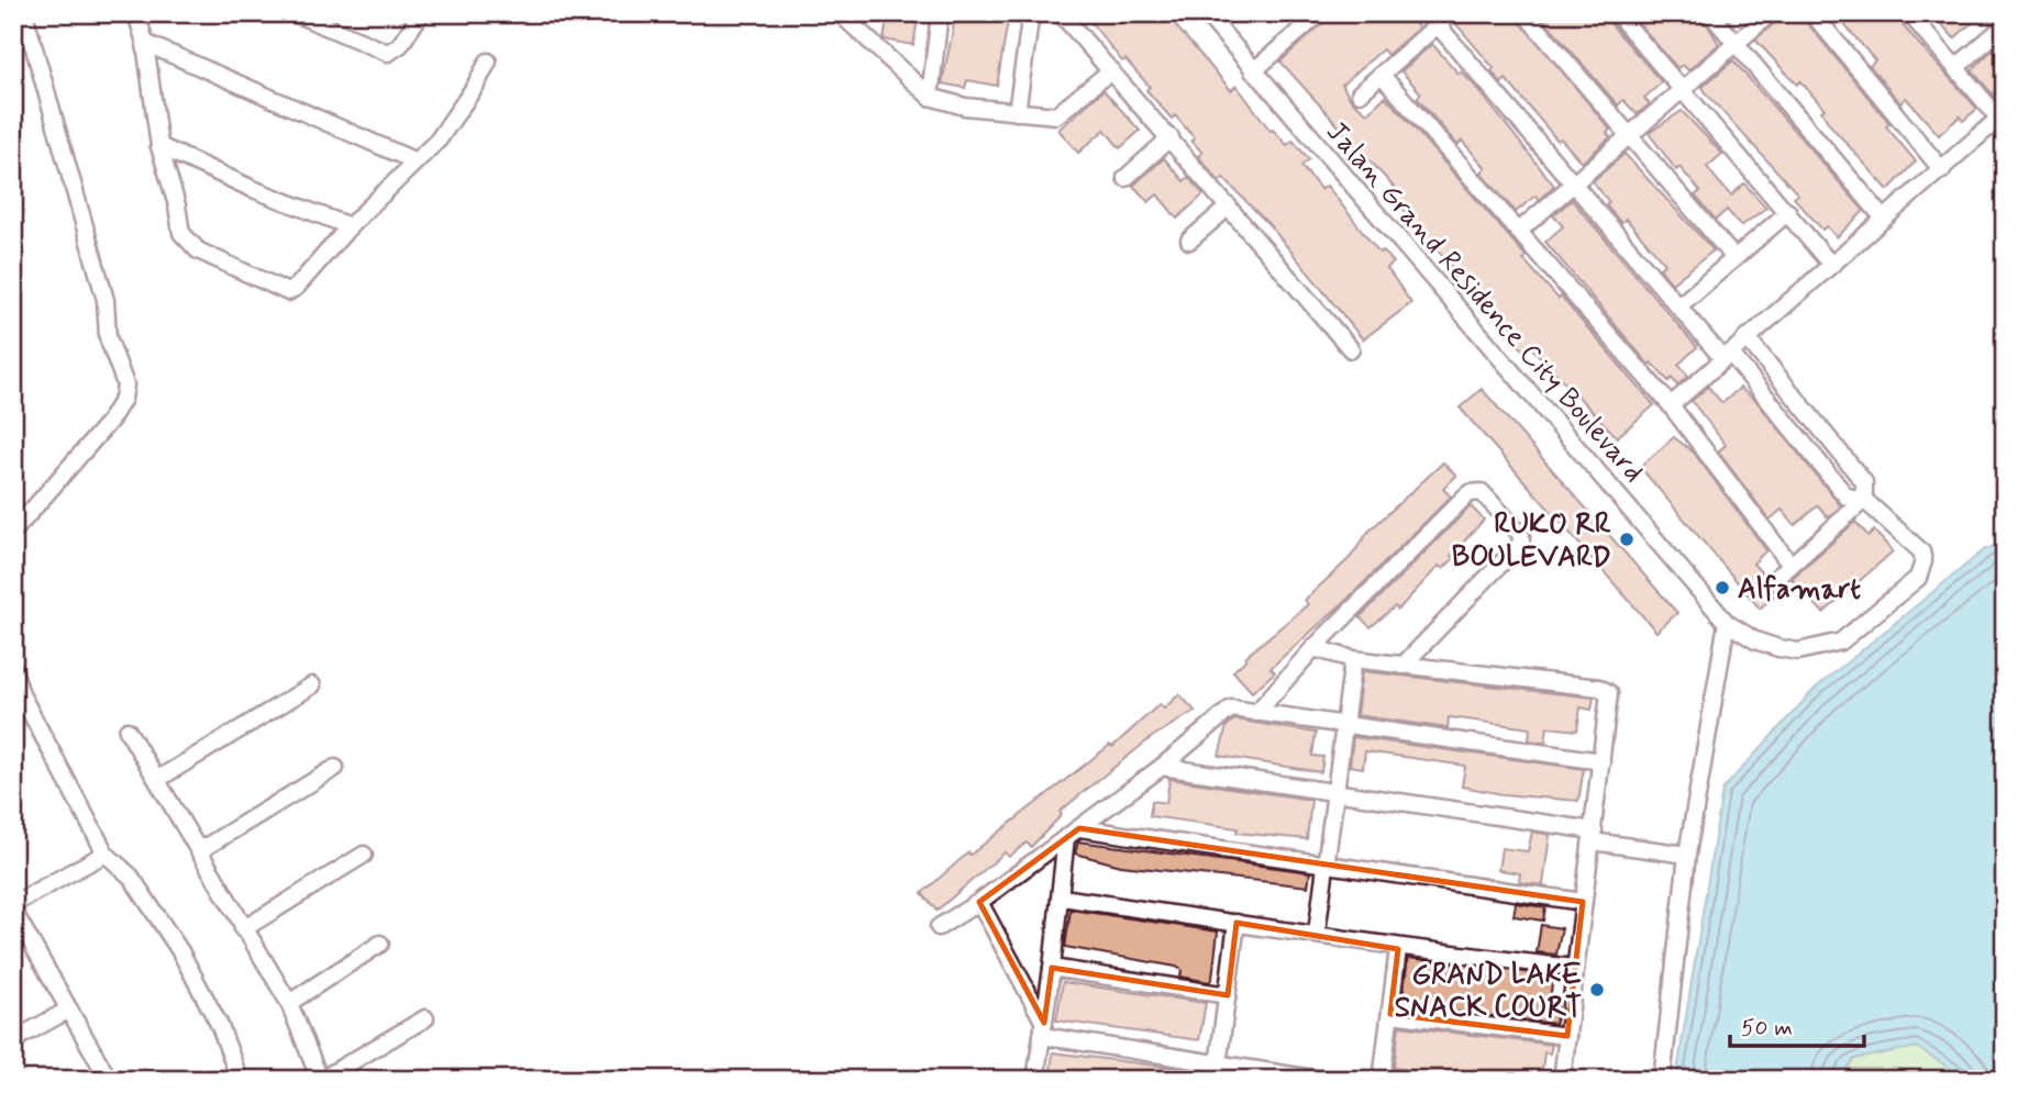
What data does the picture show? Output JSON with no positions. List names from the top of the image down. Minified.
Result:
{"streets":{"street":["Jalan Grand Residence City Boulevard"]},"places":["RUKO RR BOULEVARD","Alfamart","GRAND LAKE SNACK COURT"],"scale_bar":"50 m"}
